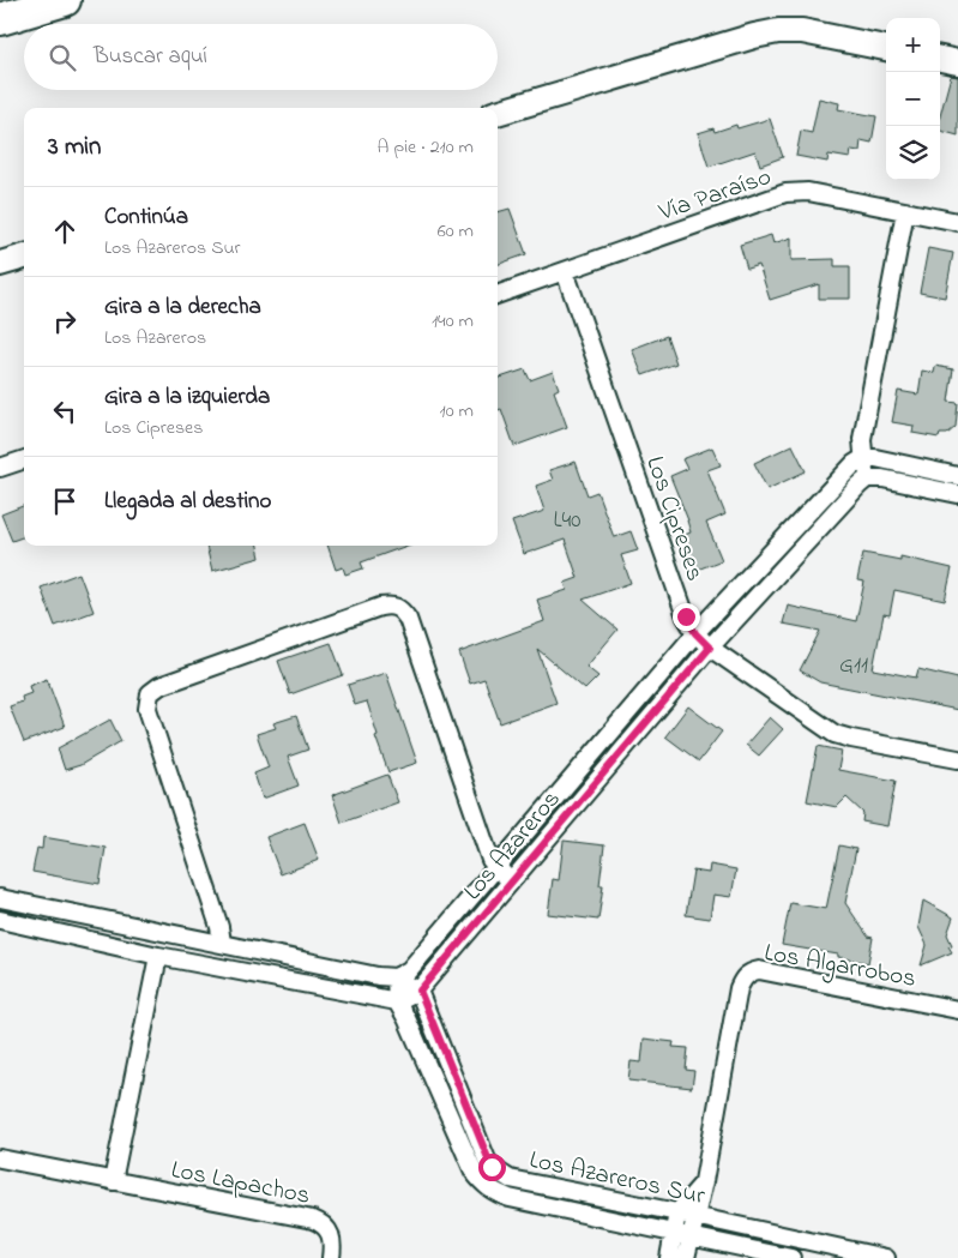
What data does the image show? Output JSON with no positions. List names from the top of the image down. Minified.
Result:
{"streets":{"street":["Vía Paraíso","Los Cipreses","Los Azareros","Los Algarrobos","Los Azareros Sur","Los Lapachos"]},"crossings":[["Vía Paraíso","Los Cipreses"],["Los Cipreses","Los Azareros"],["Los Azareros","Los Azareros Sur"]],"house_numbers":["L40","G11"],"page":{"map_buttons":["+","−"],"search":"Buscar aquí","heading":["3 min","A pie · 210 m"],"list":[["Continúa","Los Azareros Sur","60 m"],["Gira a la derecha","Los Azareros","140 m"],["Gira a la izquierda","Los Cipreses","10 m"],"Llegada al destino"]}}
